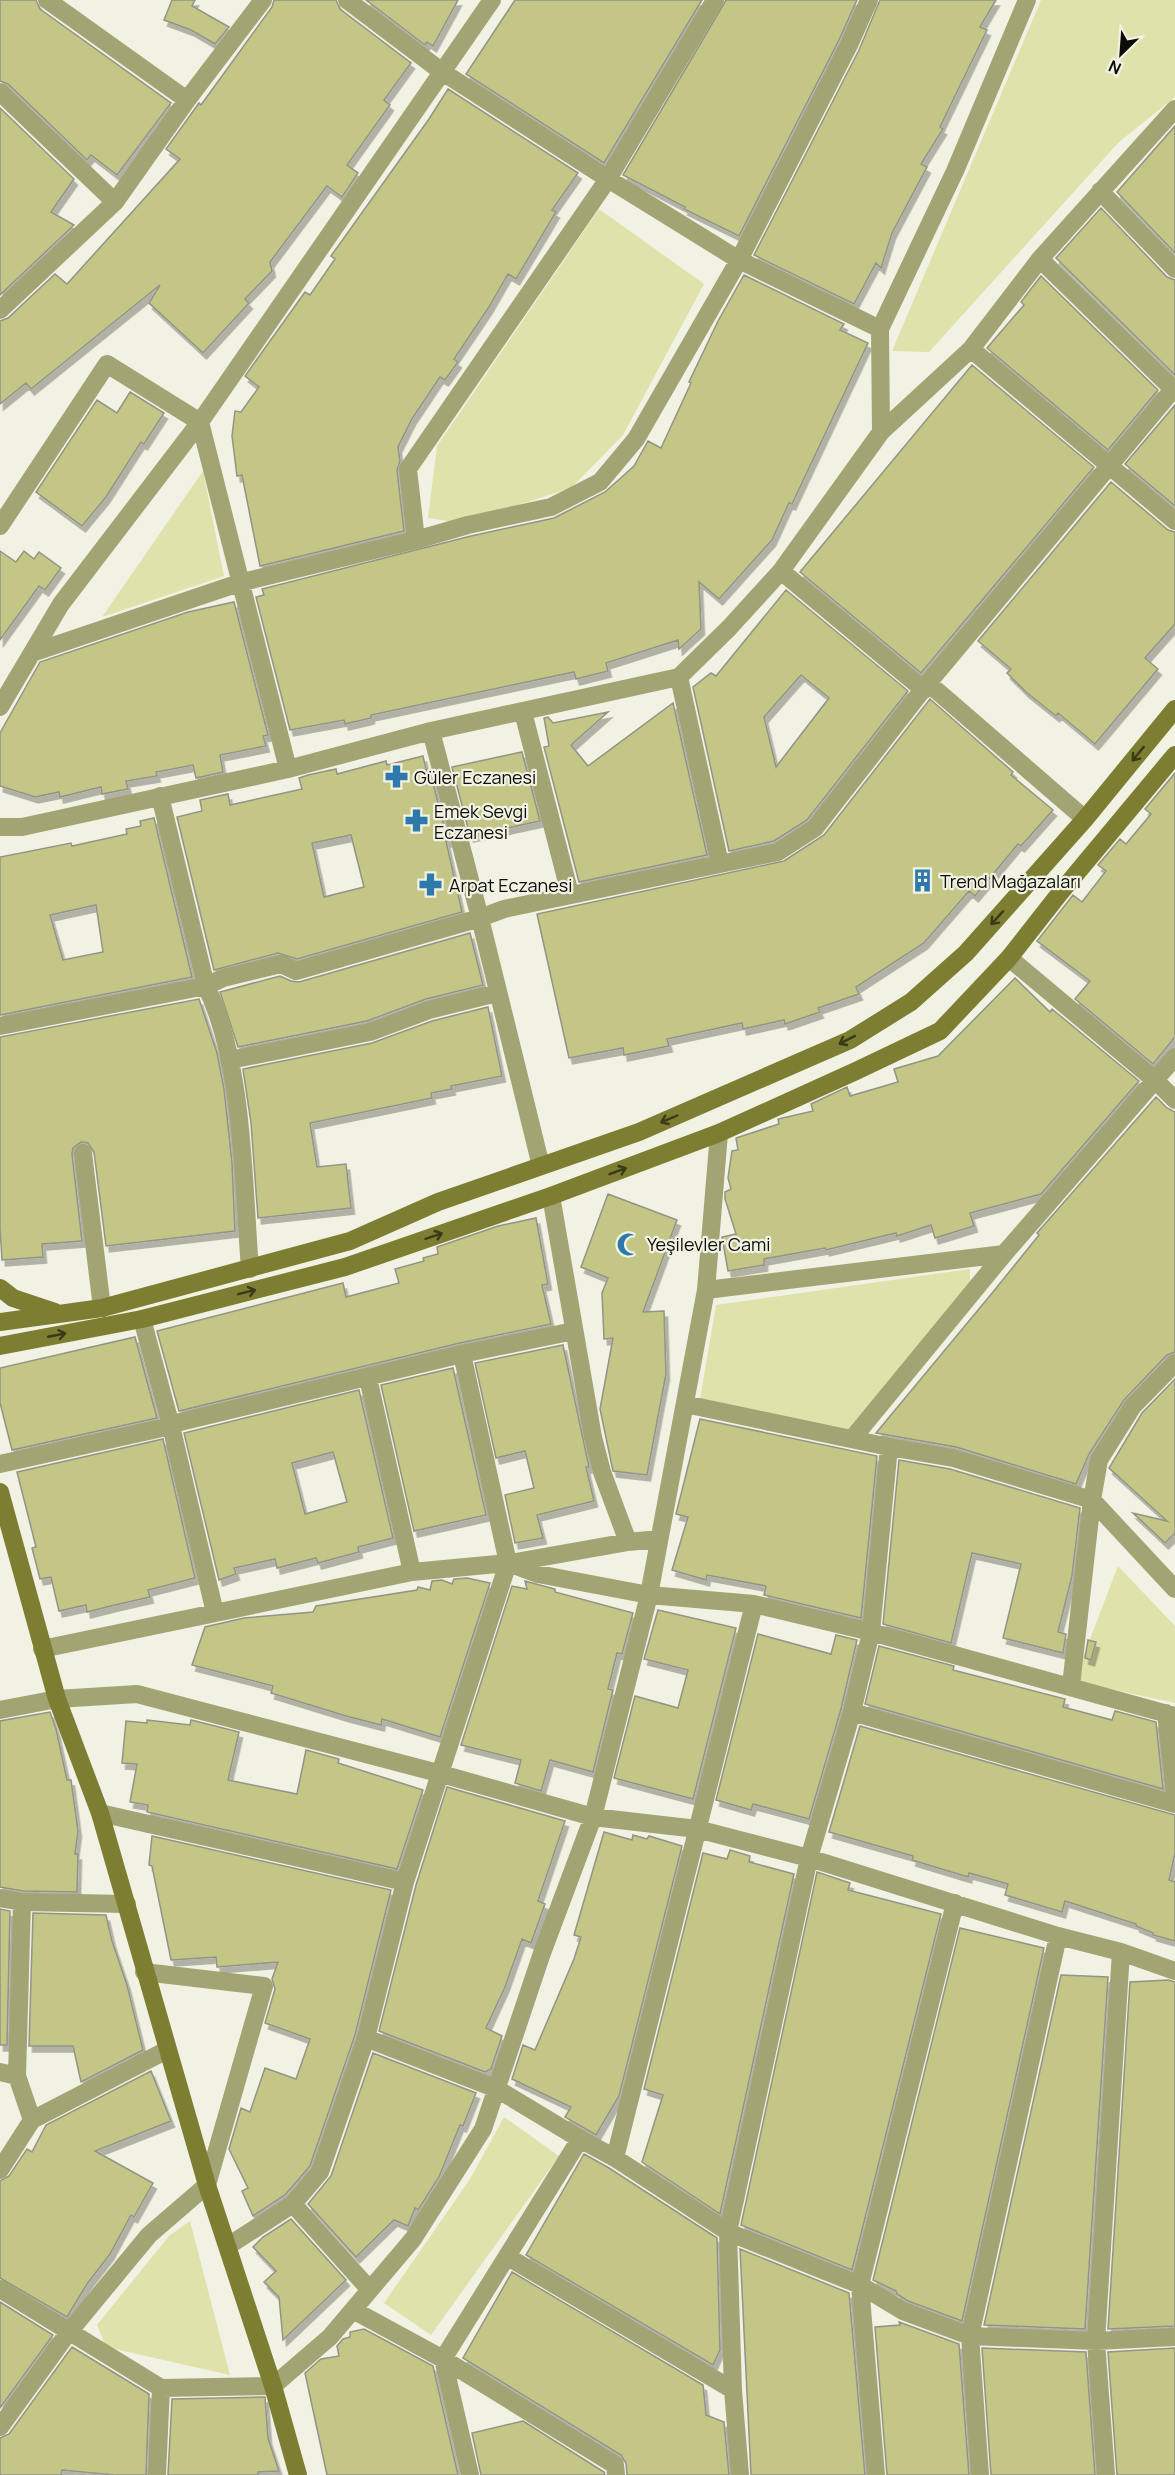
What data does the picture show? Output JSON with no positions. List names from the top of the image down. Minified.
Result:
{"places":{"pharmacy":["Güler Eczanesi","Emek Sevgi Eczanesi","Arpat Eczanesi"],"building":["Trend Mağazaları"],"mosque":["Yeşilevler Cami"]},"north":"bottom left"}
